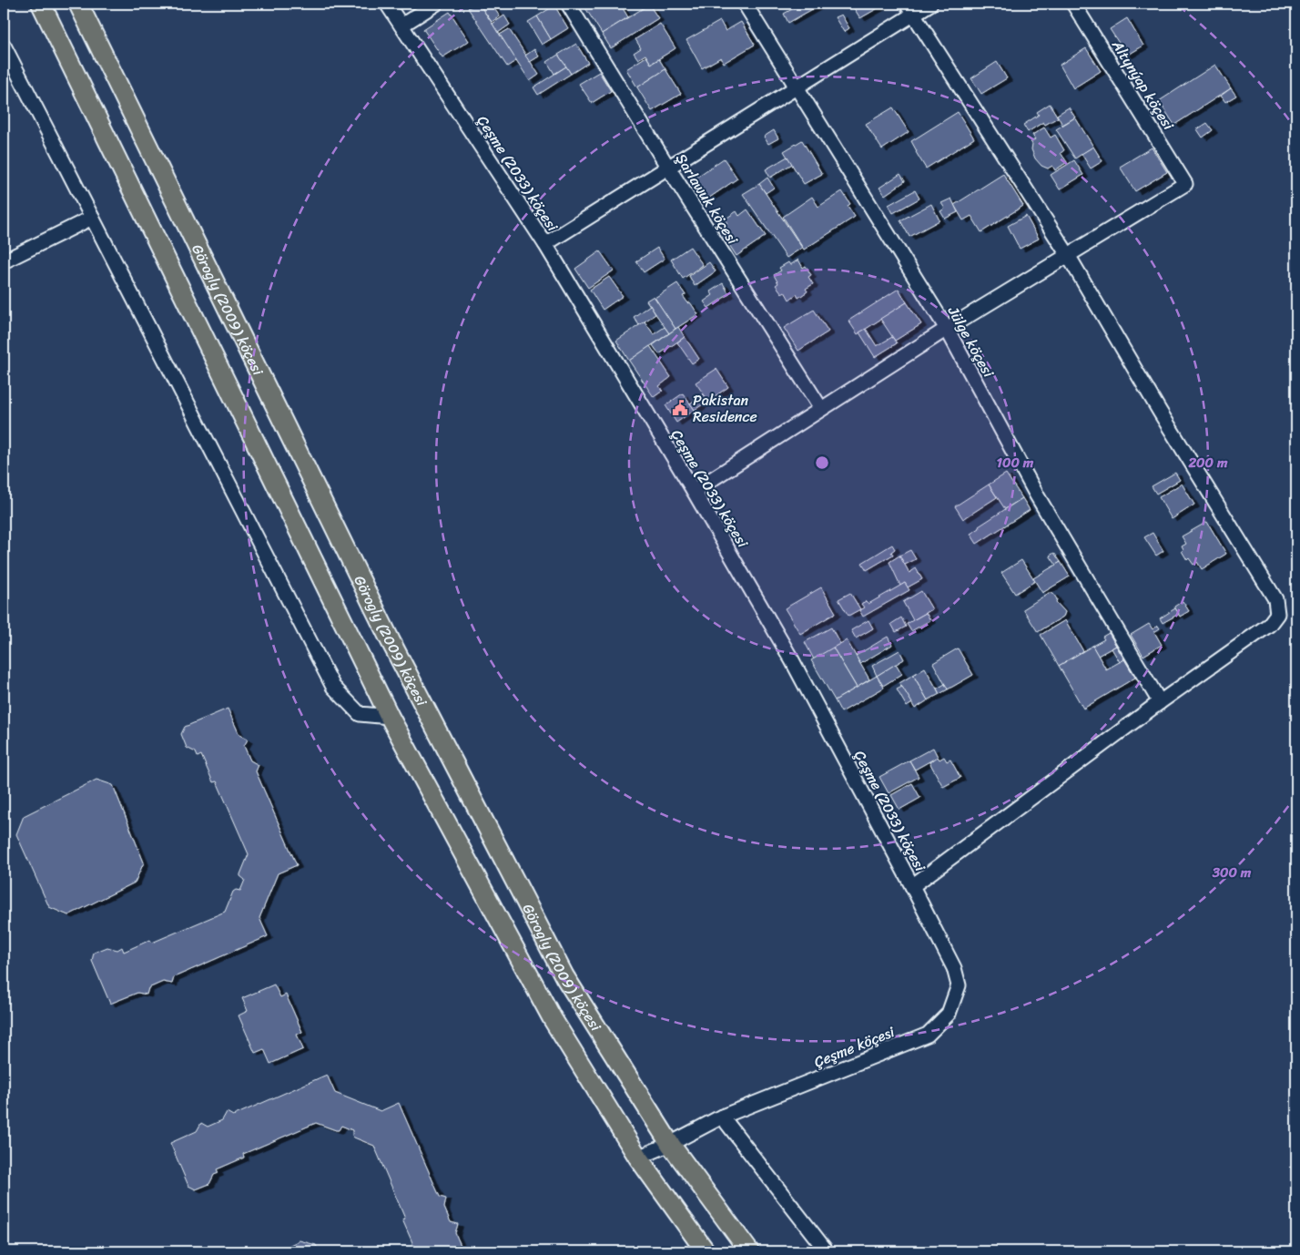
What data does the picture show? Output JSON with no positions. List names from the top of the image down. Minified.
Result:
{"streets":{"main road":["Görogly (2009) köçesi"],"street":["Altynýap köçesi","Çeşme (2033) köçesi","Şarlawuk köçesi","Jülge köçesi","Çeşme köçesi"]},"crossings":[["Çeşme (2033) köçesi","Çeşme köçesi"],["Görogly (2009) köçesi","Çeşme köçesi"]],"places":{"public building":["Pakistan Residence"]},"rings":["100 m","200 m","300 m"]}
